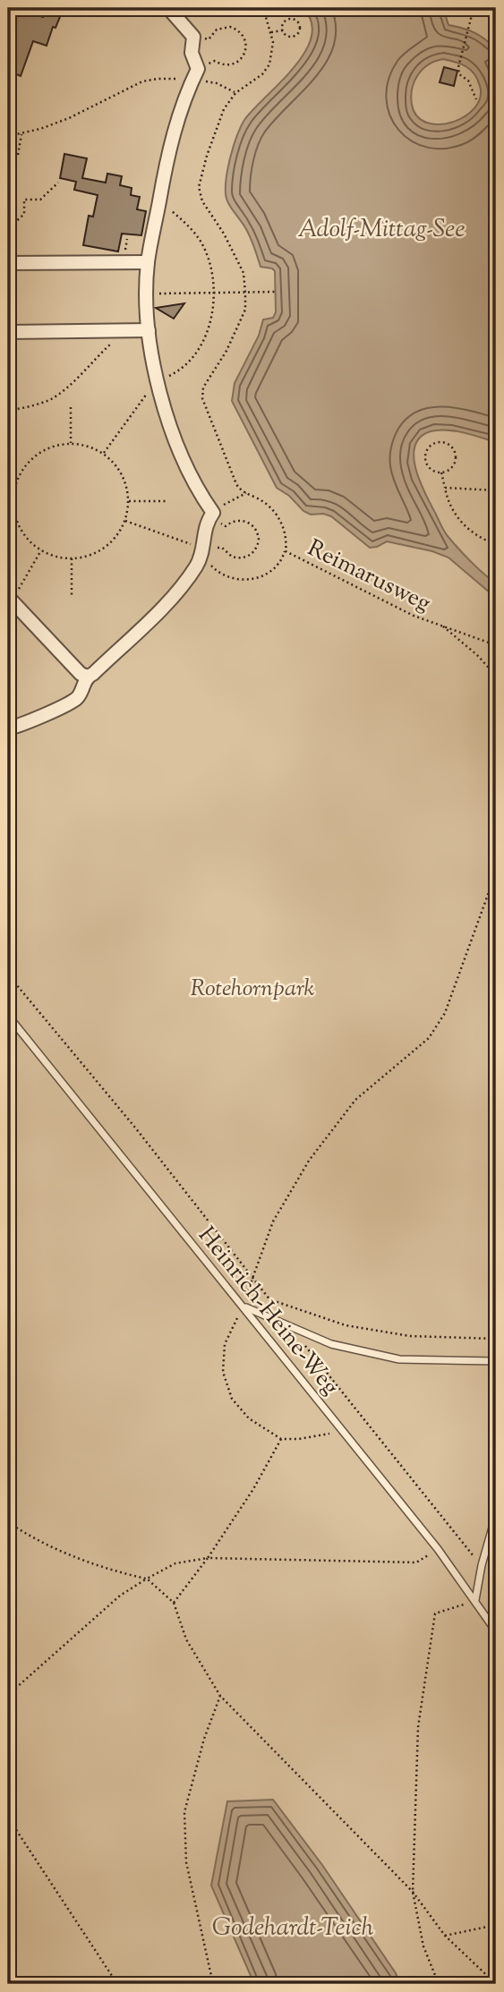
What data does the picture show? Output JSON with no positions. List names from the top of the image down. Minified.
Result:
{"streets":{"lane":["Heinrich-Heine-Weg"],"path":["Reimarusweg"]},"water":["Adolf-Mittag-See","Godehardt-Teich"],"parks":["Rotehornpark"]}
